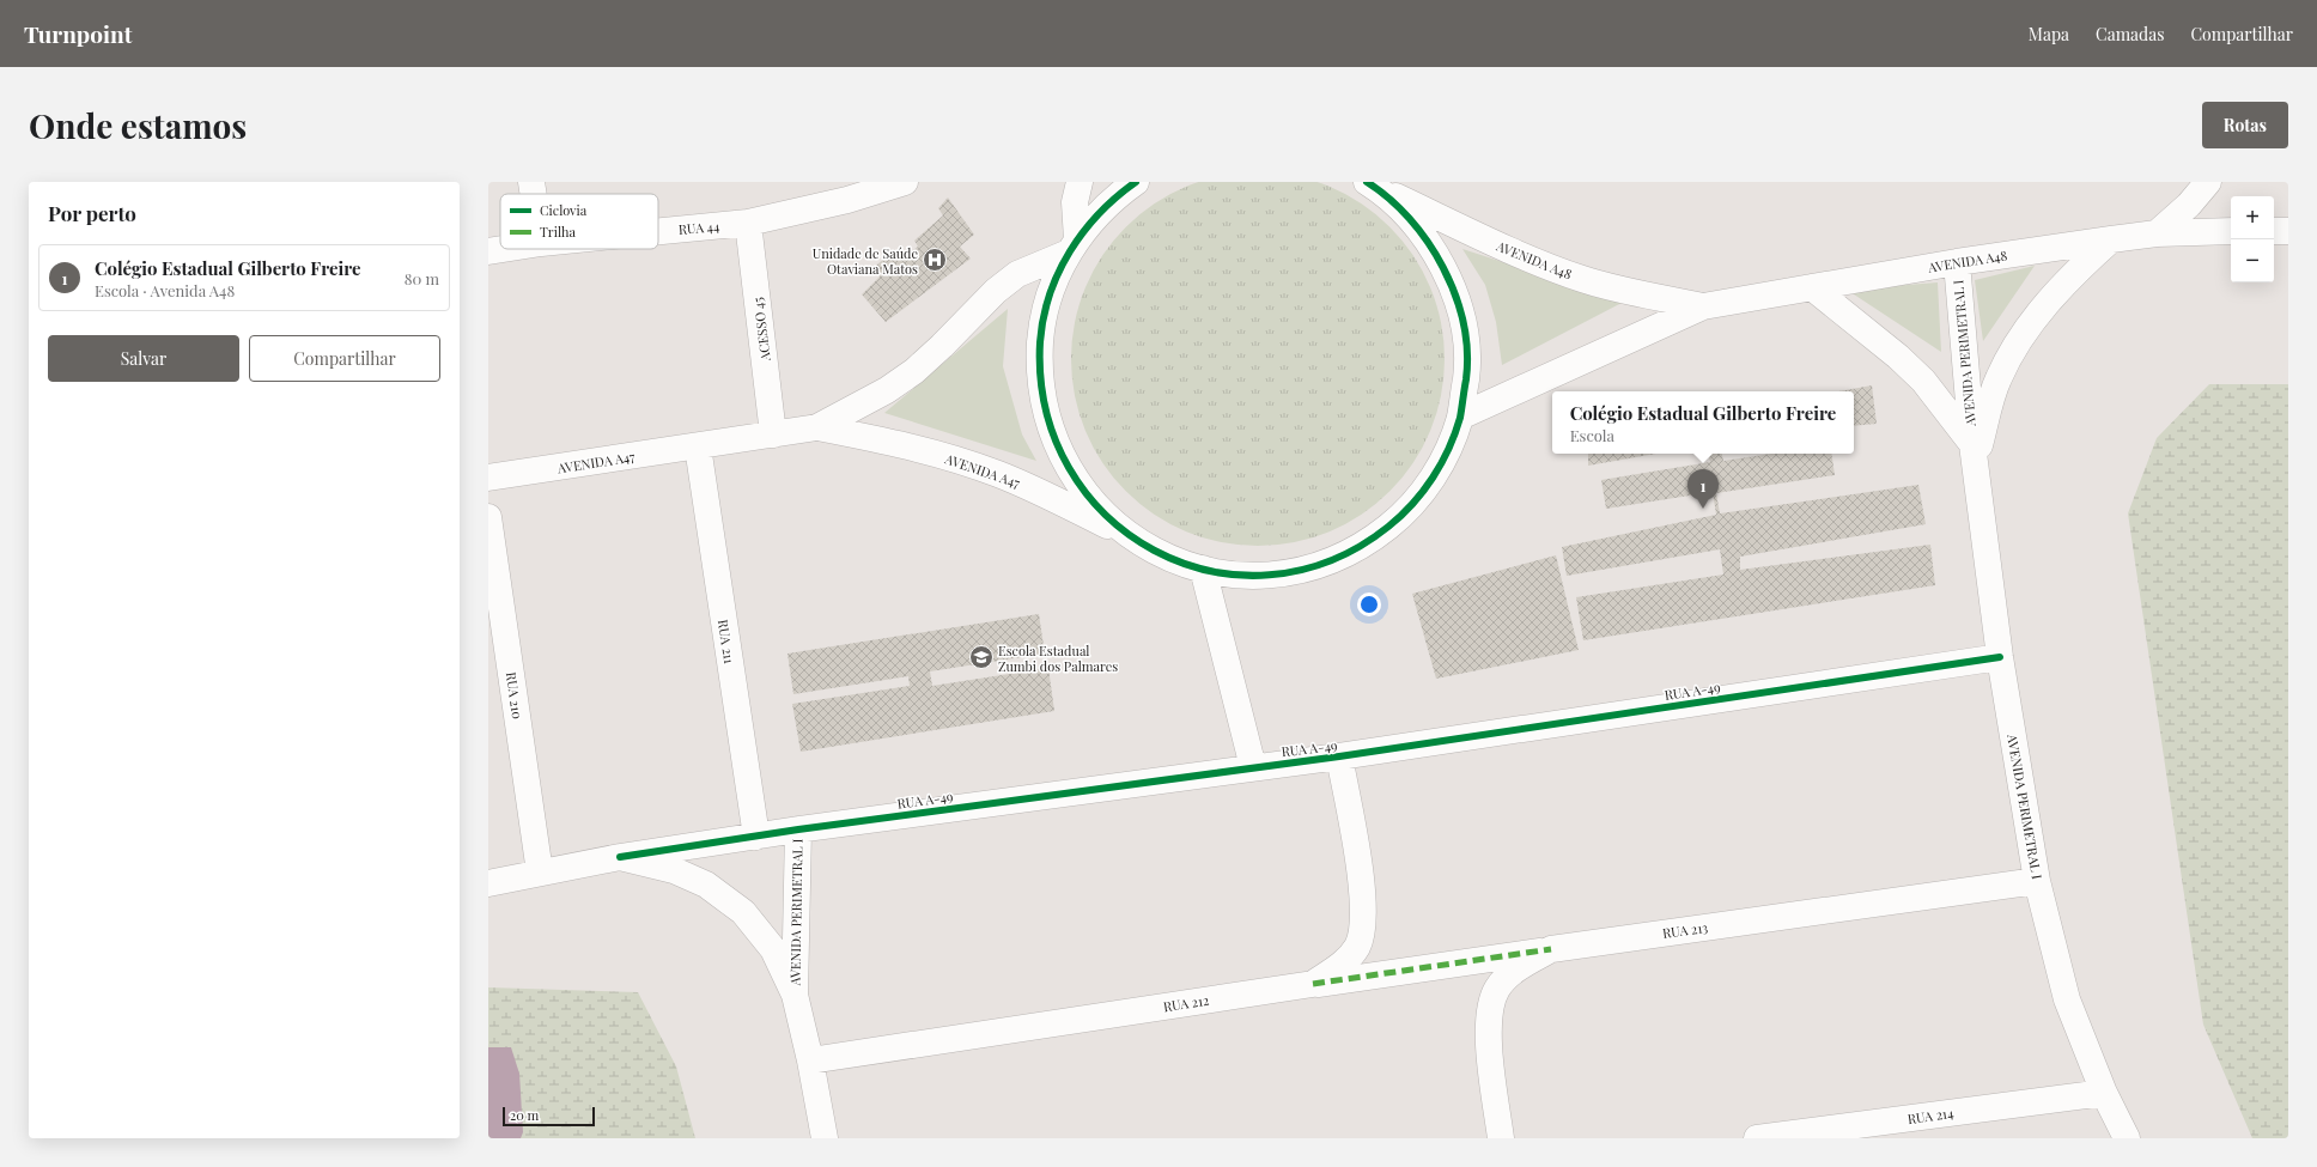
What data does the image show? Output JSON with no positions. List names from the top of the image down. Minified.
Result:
{"streets":{"street":["RUA 44","AVENIDA A48","ACESSO 45","AVENIDA PERIMETRAL I","AVENIDA A47","RUA 211","RUA A-49","RUA 210","RUA 213","RUA 212","RUA 214"]},"crossings":[["RUA 44","ACESSO 45"],["AVENIDA A48","AVENIDA PERIMETRAL I"],["ACESSO 45","AVENIDA A47"],["AVENIDA PERIMETRAL I","RUA A-49"],["AVENIDA PERIMETRAL I","RUA 210"],["AVENIDA PERIMETRAL I","RUA 213"],["AVENIDA PERIMETRAL I","RUA 212"],["AVENIDA PERIMETRAL I","RUA 214"],["AVENIDA A47","RUA 211"],["RUA 211","RUA A-49"],["RUA A-49","RUA 212"]],"places":{"hospital":["Unidade de Saúde Otaviana Matos"],"school or university":["Escola Estadual Zumbi dos Palmares"]},"legend":["Ciclovia","Trilha"],"scale_bar":"20 m","page":{"header":"Turnpoint","nav":["Mapa","Camadas","Compartilhar"],"buttons":["Rotas",["Salvar","Compartilhar"]],"title":"Onde estamos","heading":"Por perto","map_buttons":["+","−"],"list":[{"mark":"1","name":"Colégio Estadual Gilberto Freire","note":"Escola · Avenida A48","value":"80 m"}],"popup":["Colégio Estadual Gilberto Freire","Escola"],"pins":"1","scale":"20 m"}}
